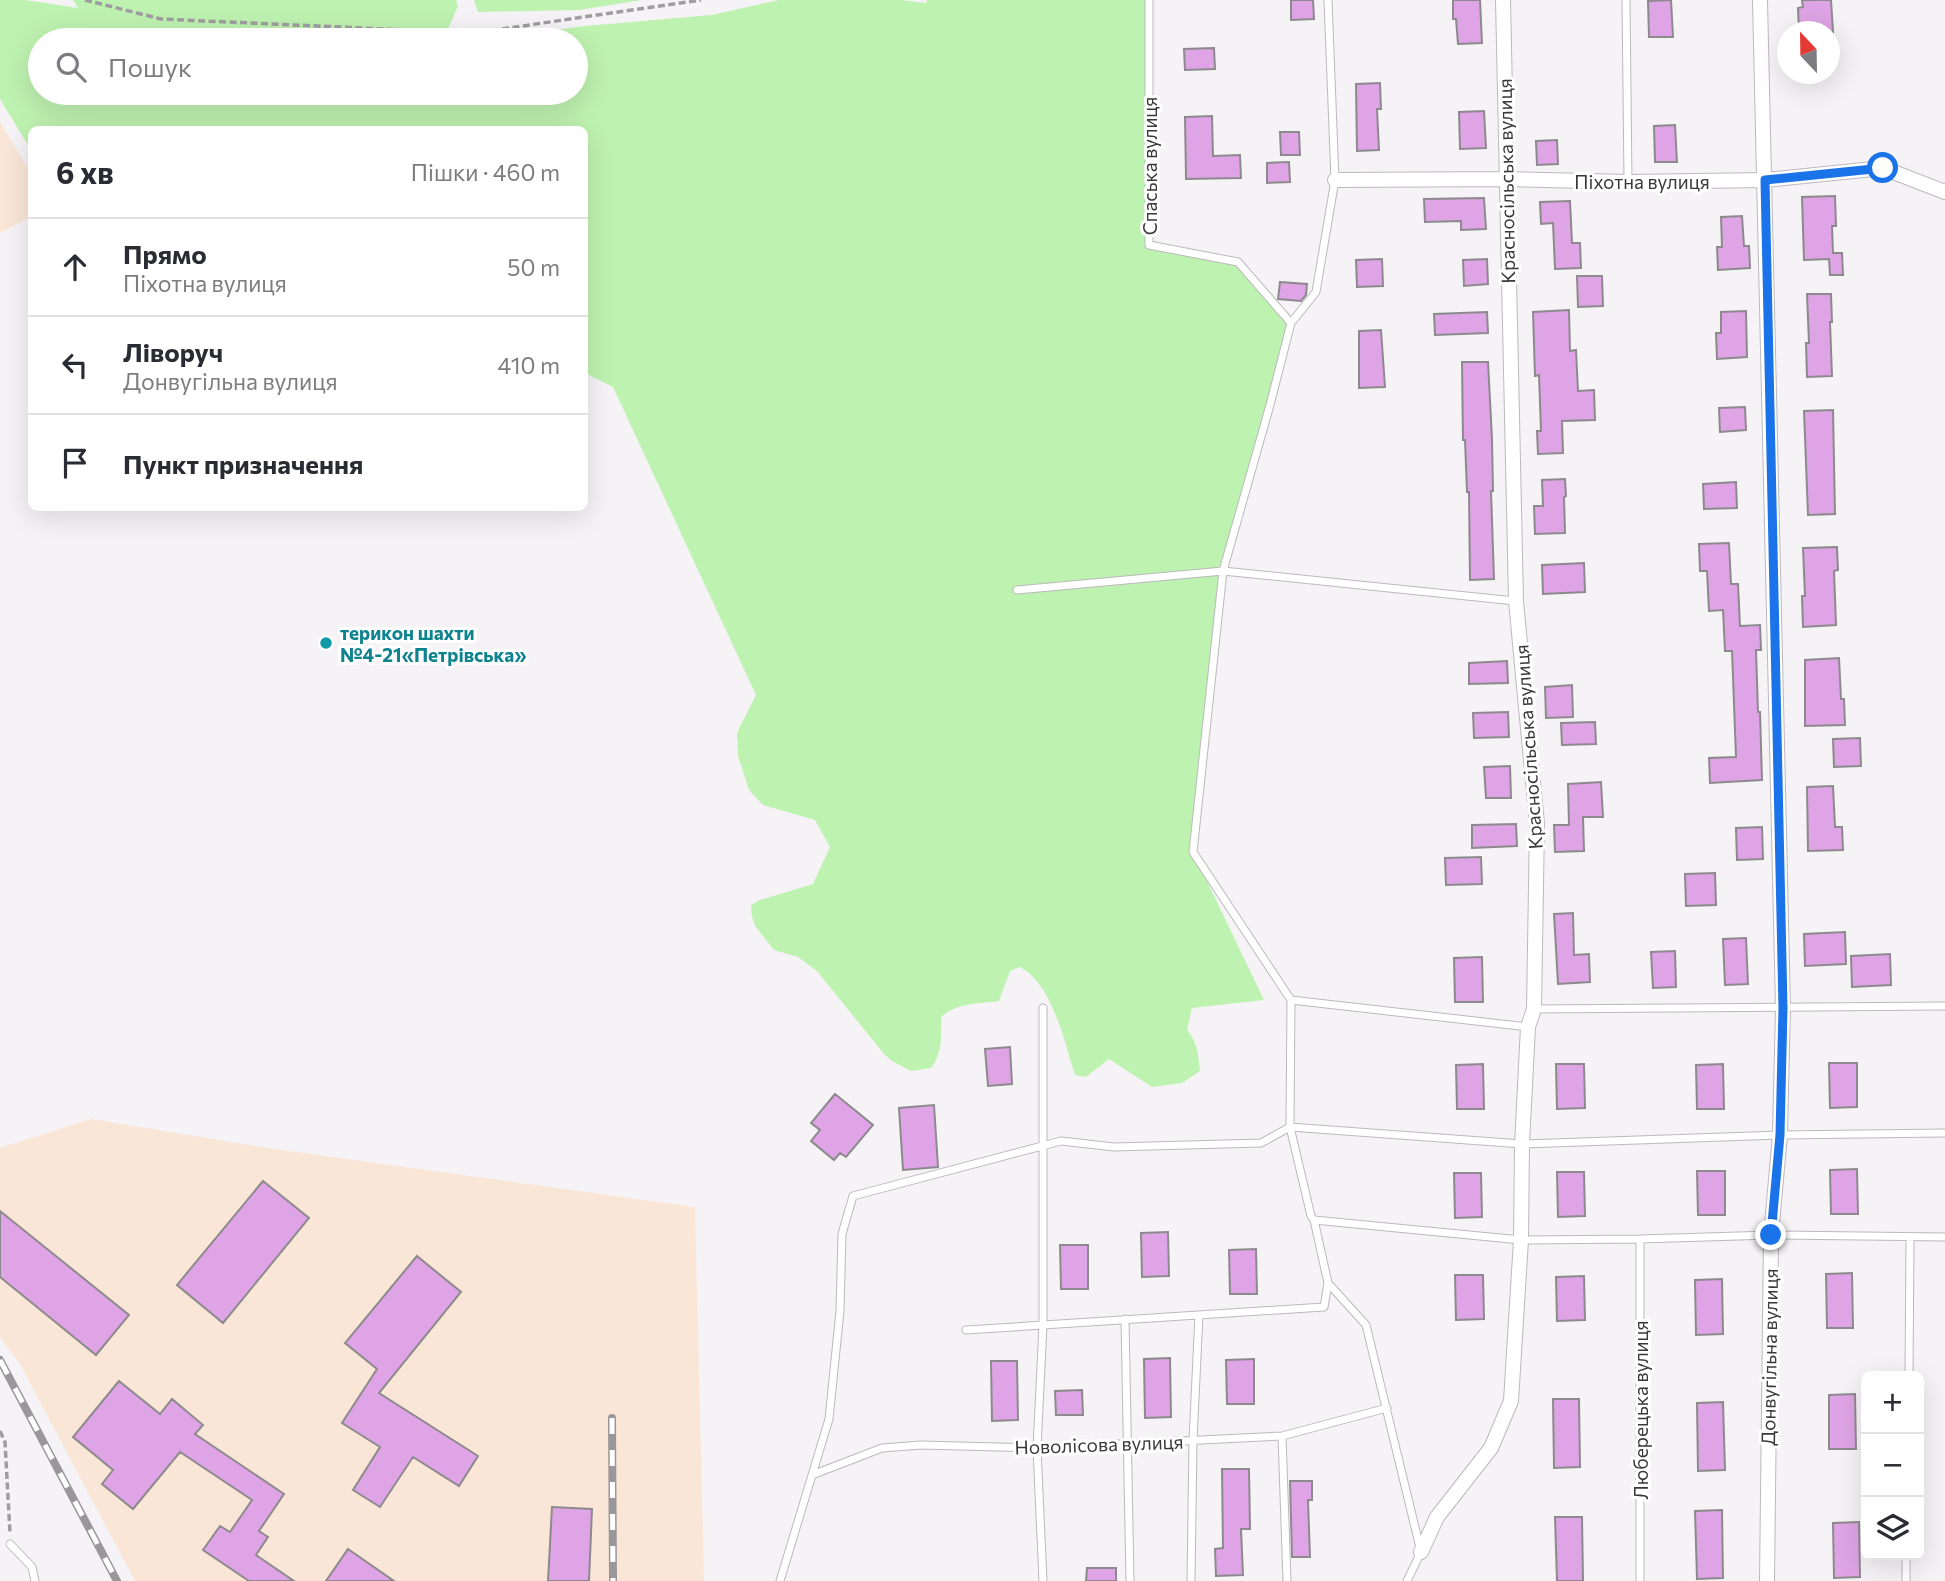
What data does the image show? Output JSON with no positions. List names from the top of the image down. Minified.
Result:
{"streets":{"street":["Красносільська вулиця","Піхотна вулиця","Донвугільна вулиця"],"lane":["Спаська вулиця","Люберецька вулиця","Новолісова вулиця"]},"crossings":[["Красносільська вулиця","Піхотна вулиця"],["Піхотна вулиця","Донвугільна вулиця"]],"places":["терикон шахти №4-21«Петрівська»"],"north":"top","page":{"search":"Пошук","heading":["6 хв","Пішки · 460 m"],"list":[["Прямо","Піхотна вулиця","50 m"],["Ліворуч","Донвугільна вулиця","410 m"],"Пункт призначення"],"map_buttons":["+","−"]}}
